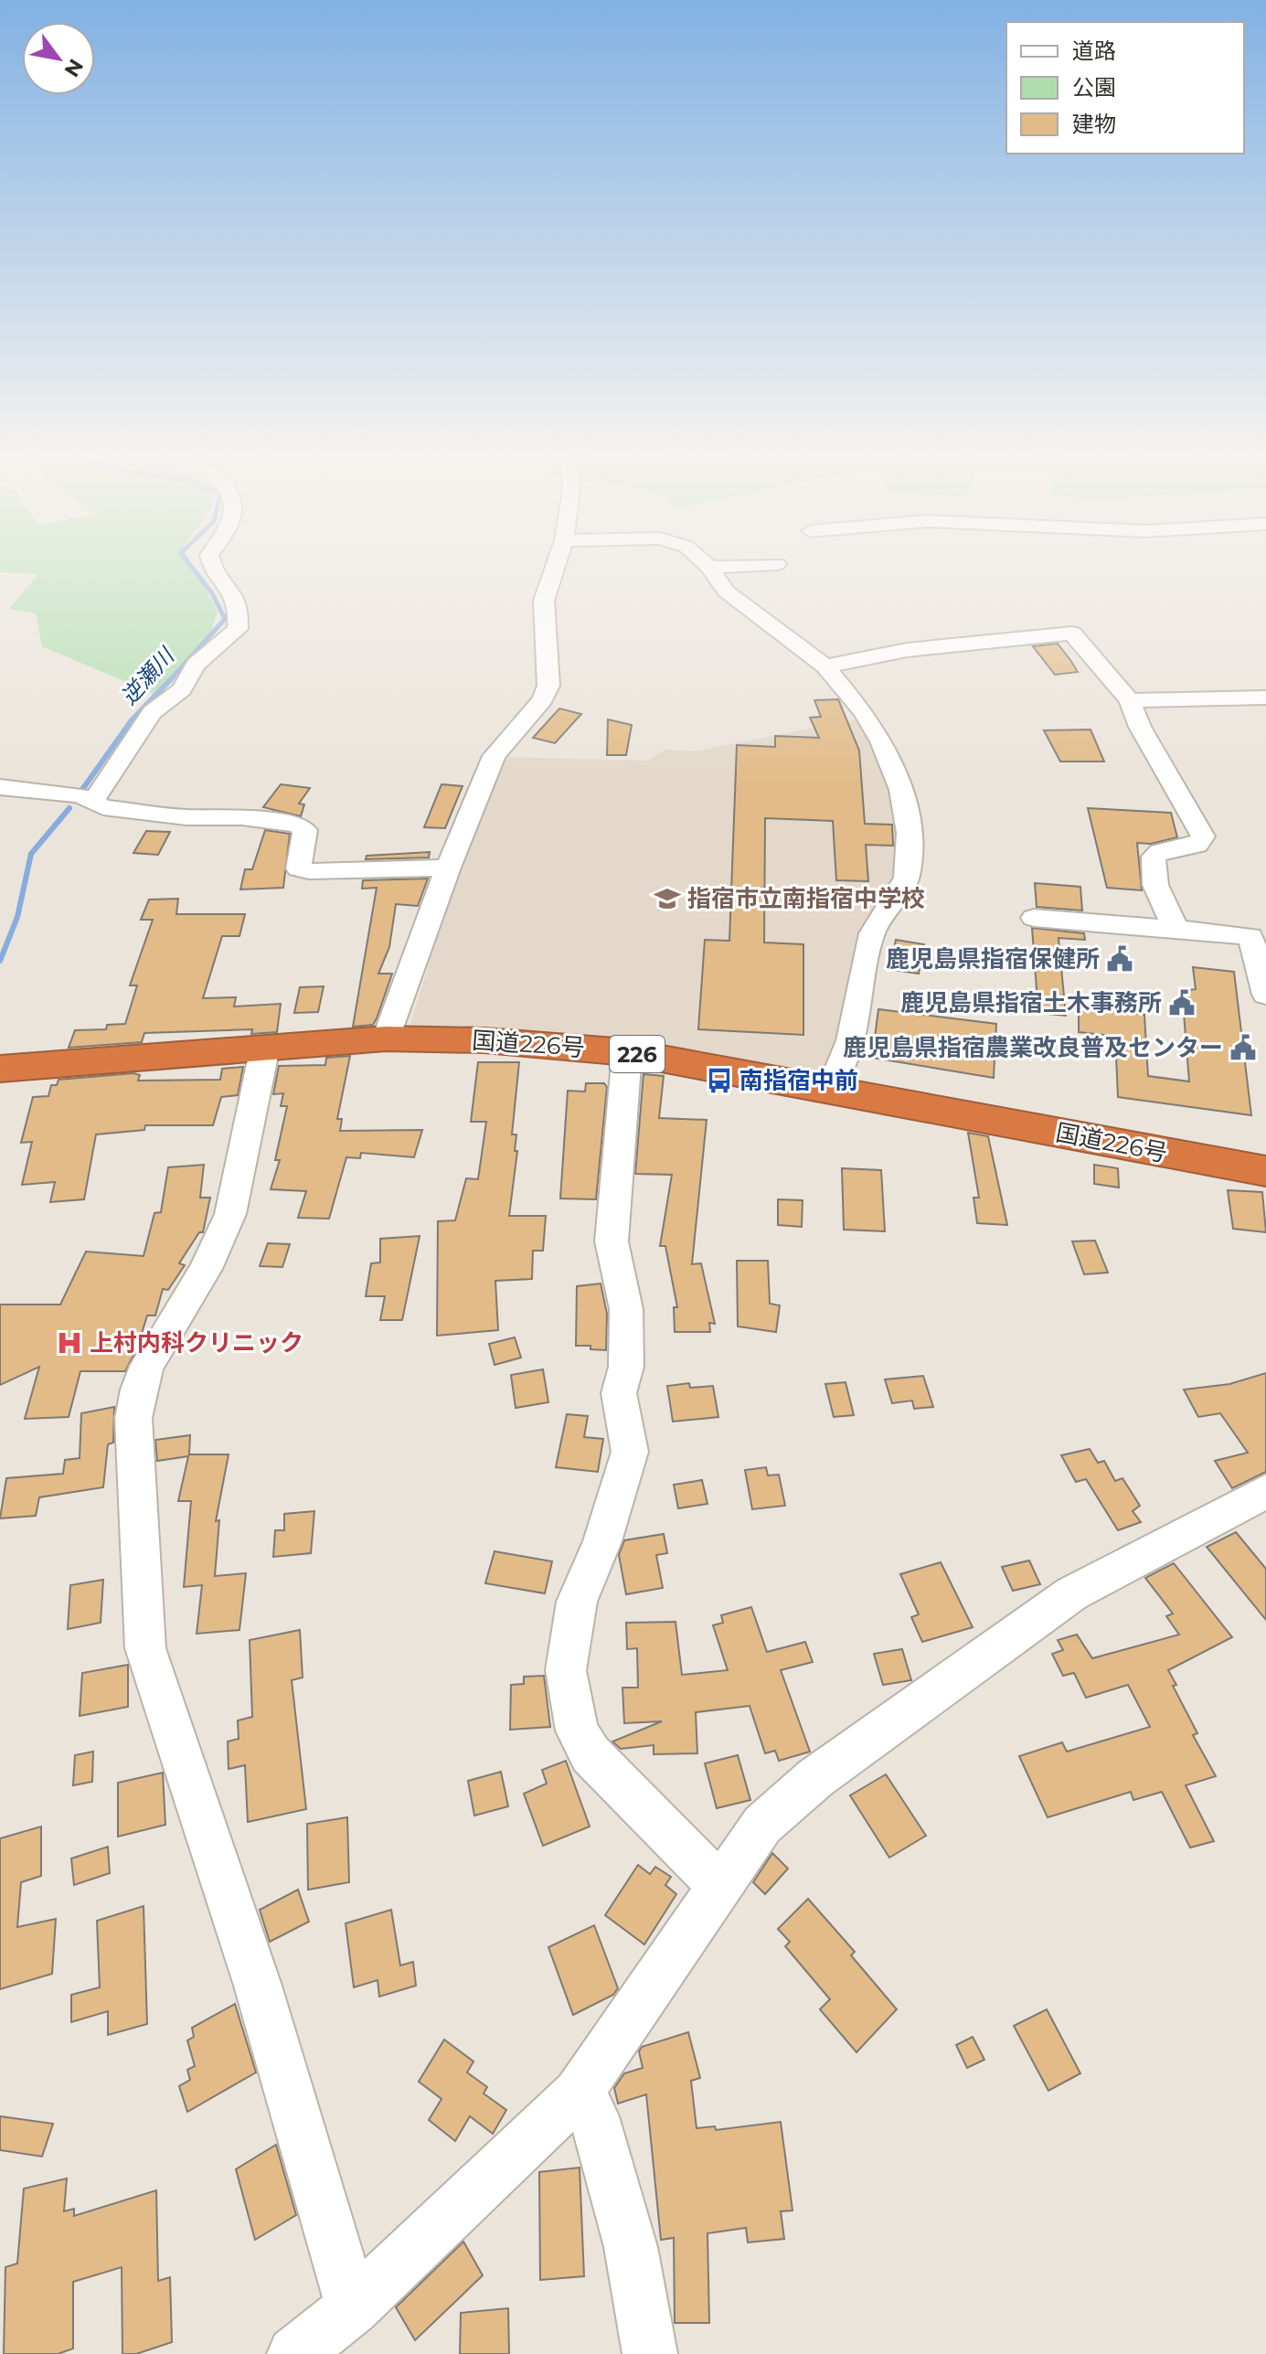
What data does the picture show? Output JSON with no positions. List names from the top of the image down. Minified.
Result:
{"streets":{"highway":["国道226号","226"]},"water":["逆瀬川"],"places":{"school or university":["指宿市立南指宿中学校"],"public building":["鹿児島県指宿保健所","鹿児島県指宿土木事務所","鹿児島県指宿農業改良普及センター"],"bus stop":["南指宿中前"],"hospital":["上村内科クリニック"]},"legend":["道路","公園","建物"],"north":"bottom right"}
